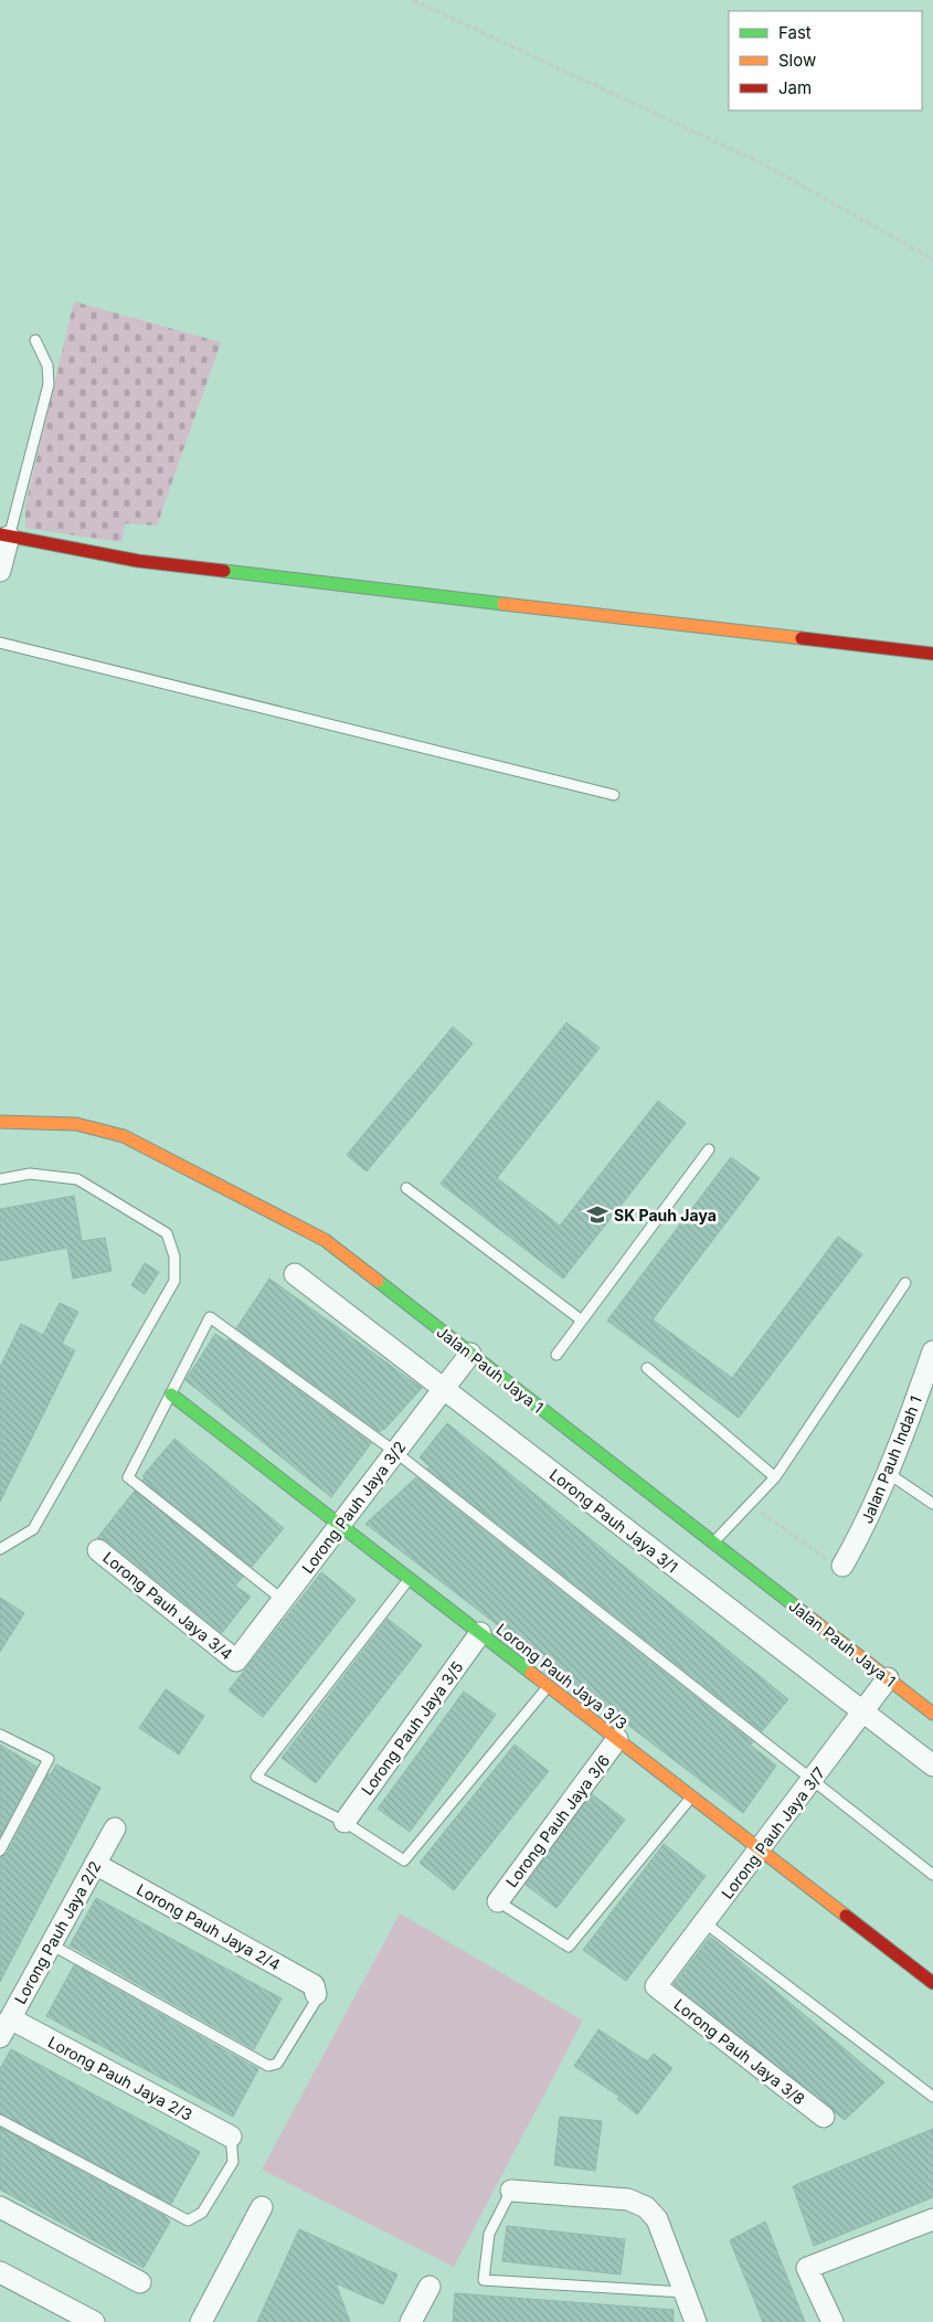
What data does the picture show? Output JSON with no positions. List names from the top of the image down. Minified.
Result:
{"streets":{"street":["Jalan Pauh Jaya 1","Jalan Pauh Indah 1","Lorong Pauh Jaya 3/2","Lorong Pauh Jaya 3/1","Lorong Pauh Jaya 3/4","Lorong Pauh Jaya 3/3","Lorong Pauh Jaya 3/5","Lorong Pauh Jaya 3/6","Lorong Pauh Jaya 3/7","Lorong Pauh Jaya 2/4","Lorong Pauh Jaya 2/2","Lorong Pauh Jaya 3/8","Lorong Pauh Jaya 2/3"]},"crossings":[["Jalan Pauh Jaya 1","Lorong Pauh Jaya 3/2"],["Jalan Pauh Jaya 1","Lorong Pauh Jaya 3/7"],["Lorong Pauh Jaya 3/2","Lorong Pauh Jaya 3/1"],["Lorong Pauh Jaya 3/2","Lorong Pauh Jaya 3/4"],["Lorong Pauh Jaya 3/2","Lorong Pauh Jaya 3/3"],["Lorong Pauh Jaya 3/1","Lorong Pauh Jaya 3/7"],["Lorong Pauh Jaya 3/3","Lorong Pauh Jaya 3/5"],["Lorong Pauh Jaya 3/3","Lorong Pauh Jaya 3/6"],["Lorong Pauh Jaya 3/3","Lorong Pauh Jaya 3/7"],["Lorong Pauh Jaya 3/7","Lorong Pauh Jaya 3/8"],["Lorong Pauh Jaya 2/4","Lorong Pauh Jaya 2/2"],["Lorong Pauh Jaya 2/2","Lorong Pauh Jaya 2/3"]],"places":{"school or university":["SK Pauh Jaya"]},"legend":["Fast","Slow","Jam"]}
